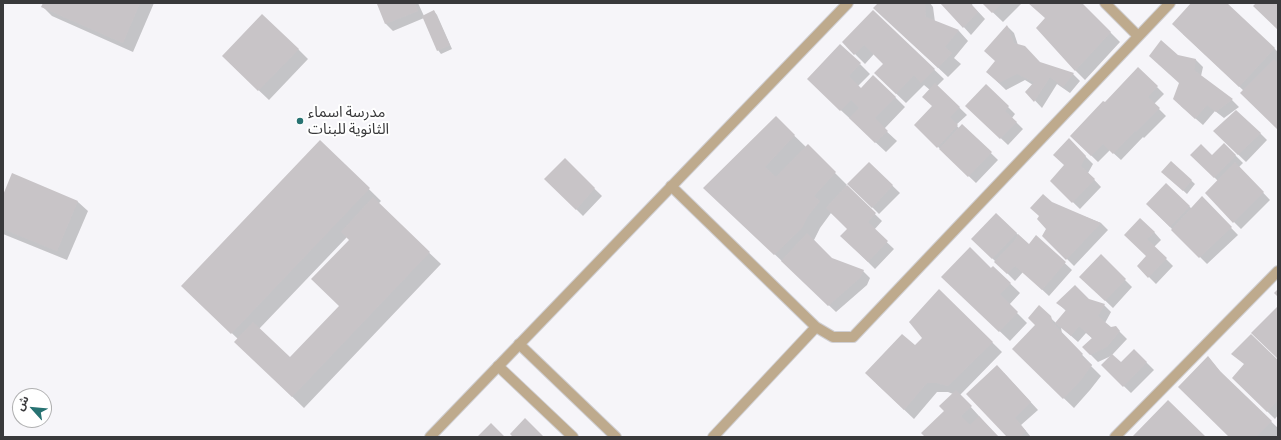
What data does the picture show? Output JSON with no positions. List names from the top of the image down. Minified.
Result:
{"places":["مدرسة اسماء الثانوية للبنات"],"north":"top left"}
